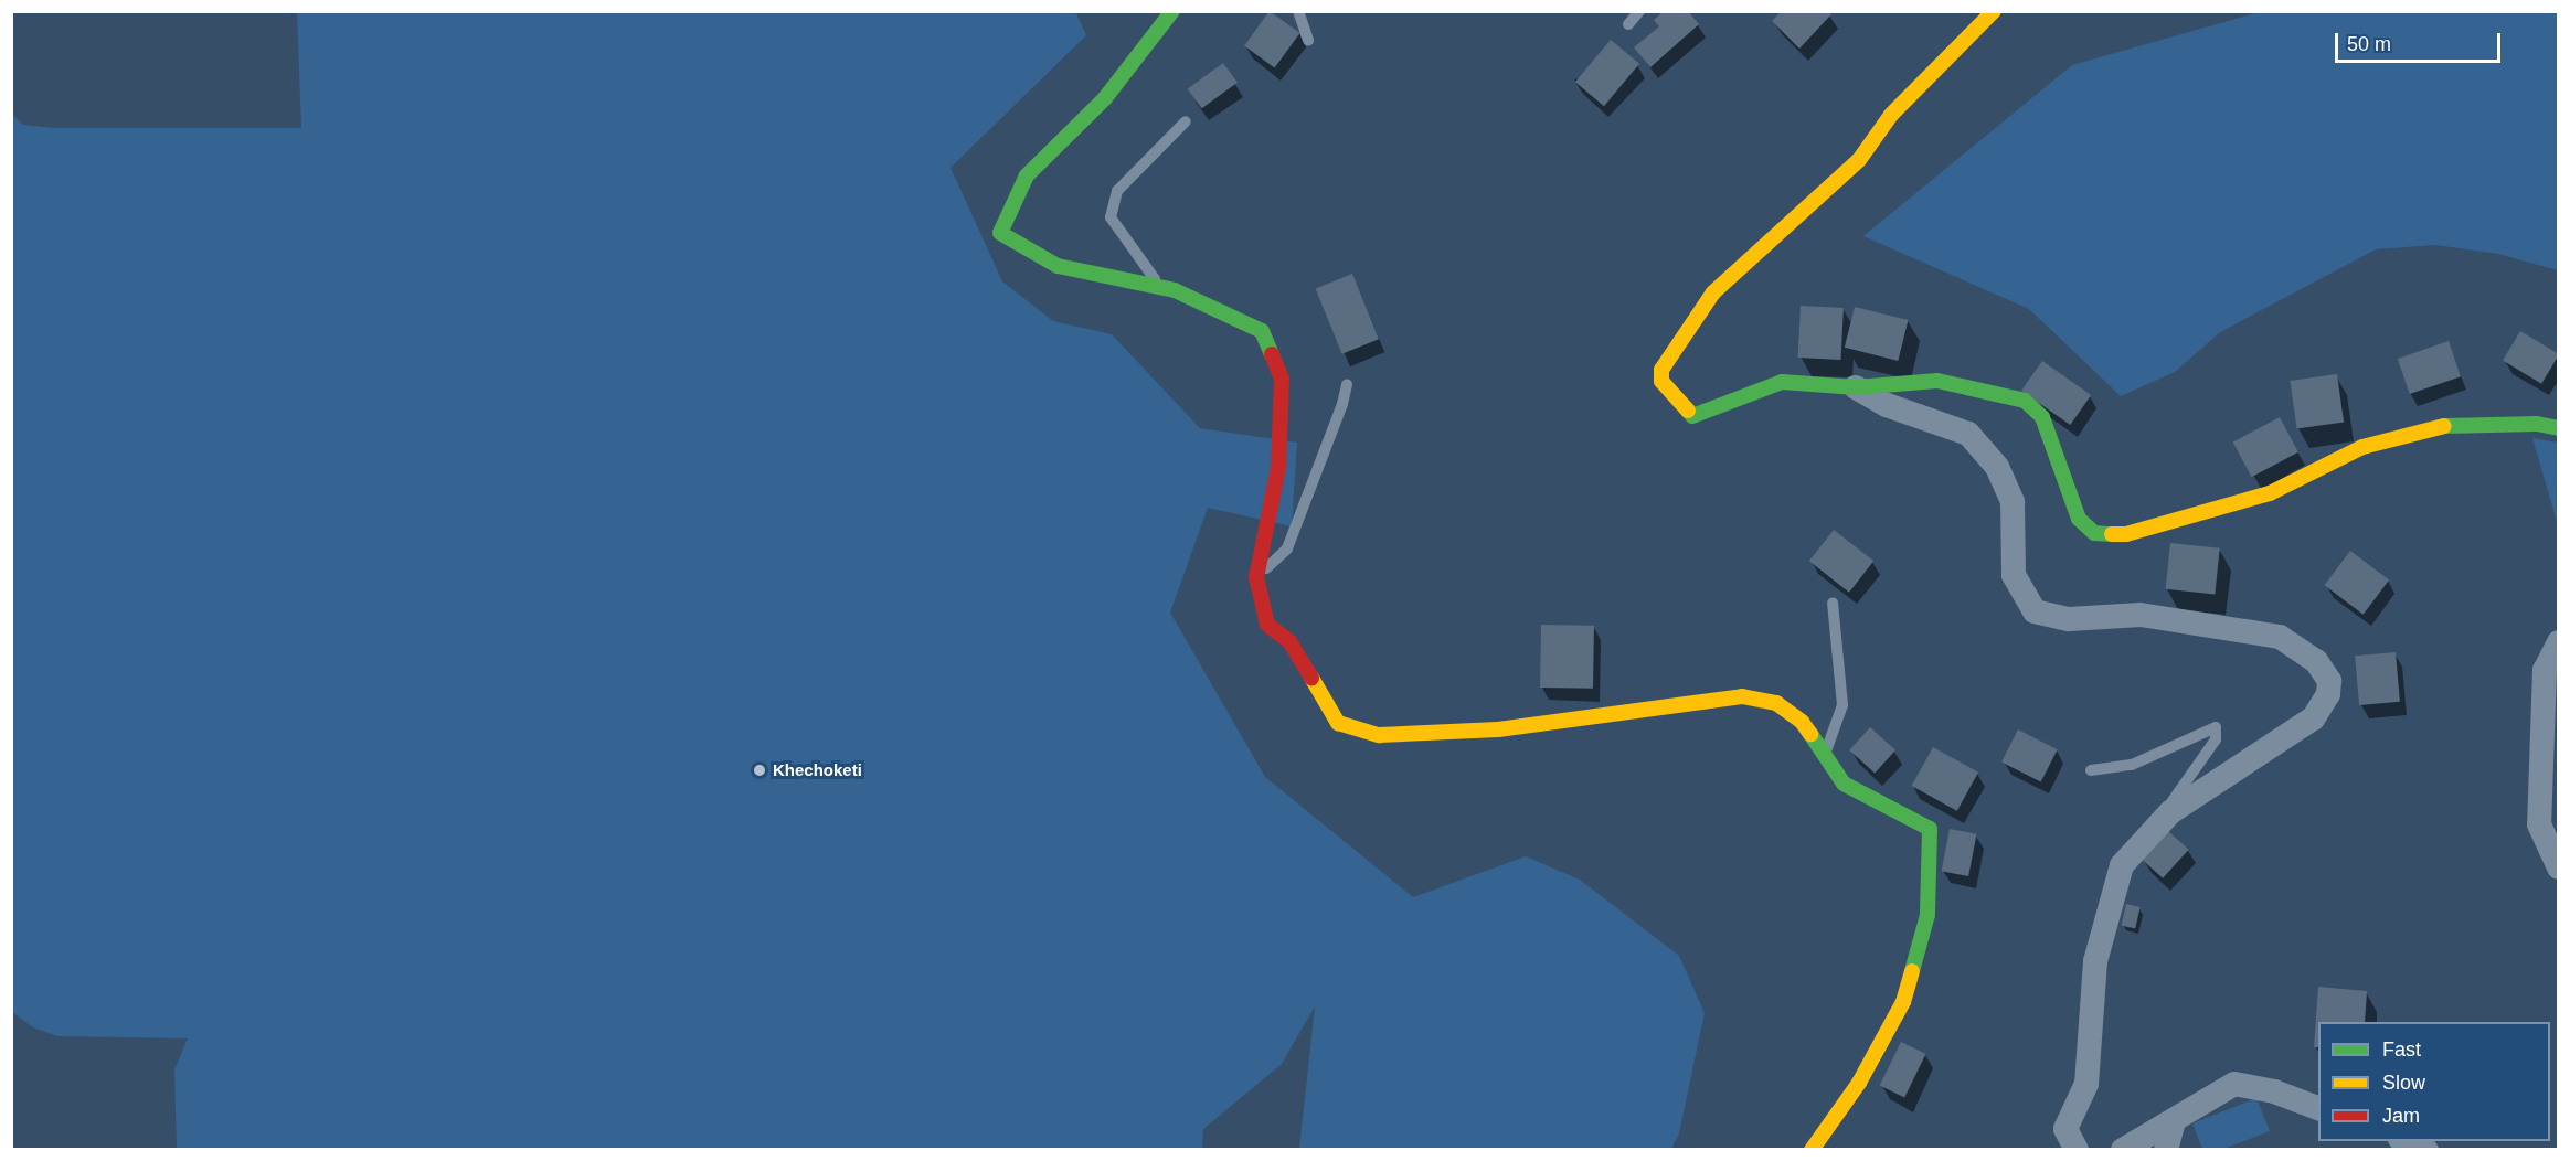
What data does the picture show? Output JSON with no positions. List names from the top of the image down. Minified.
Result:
{"places":["Khechoketi"],"legend":["Fast","Slow","Jam"],"scale_bar":"50 m"}
